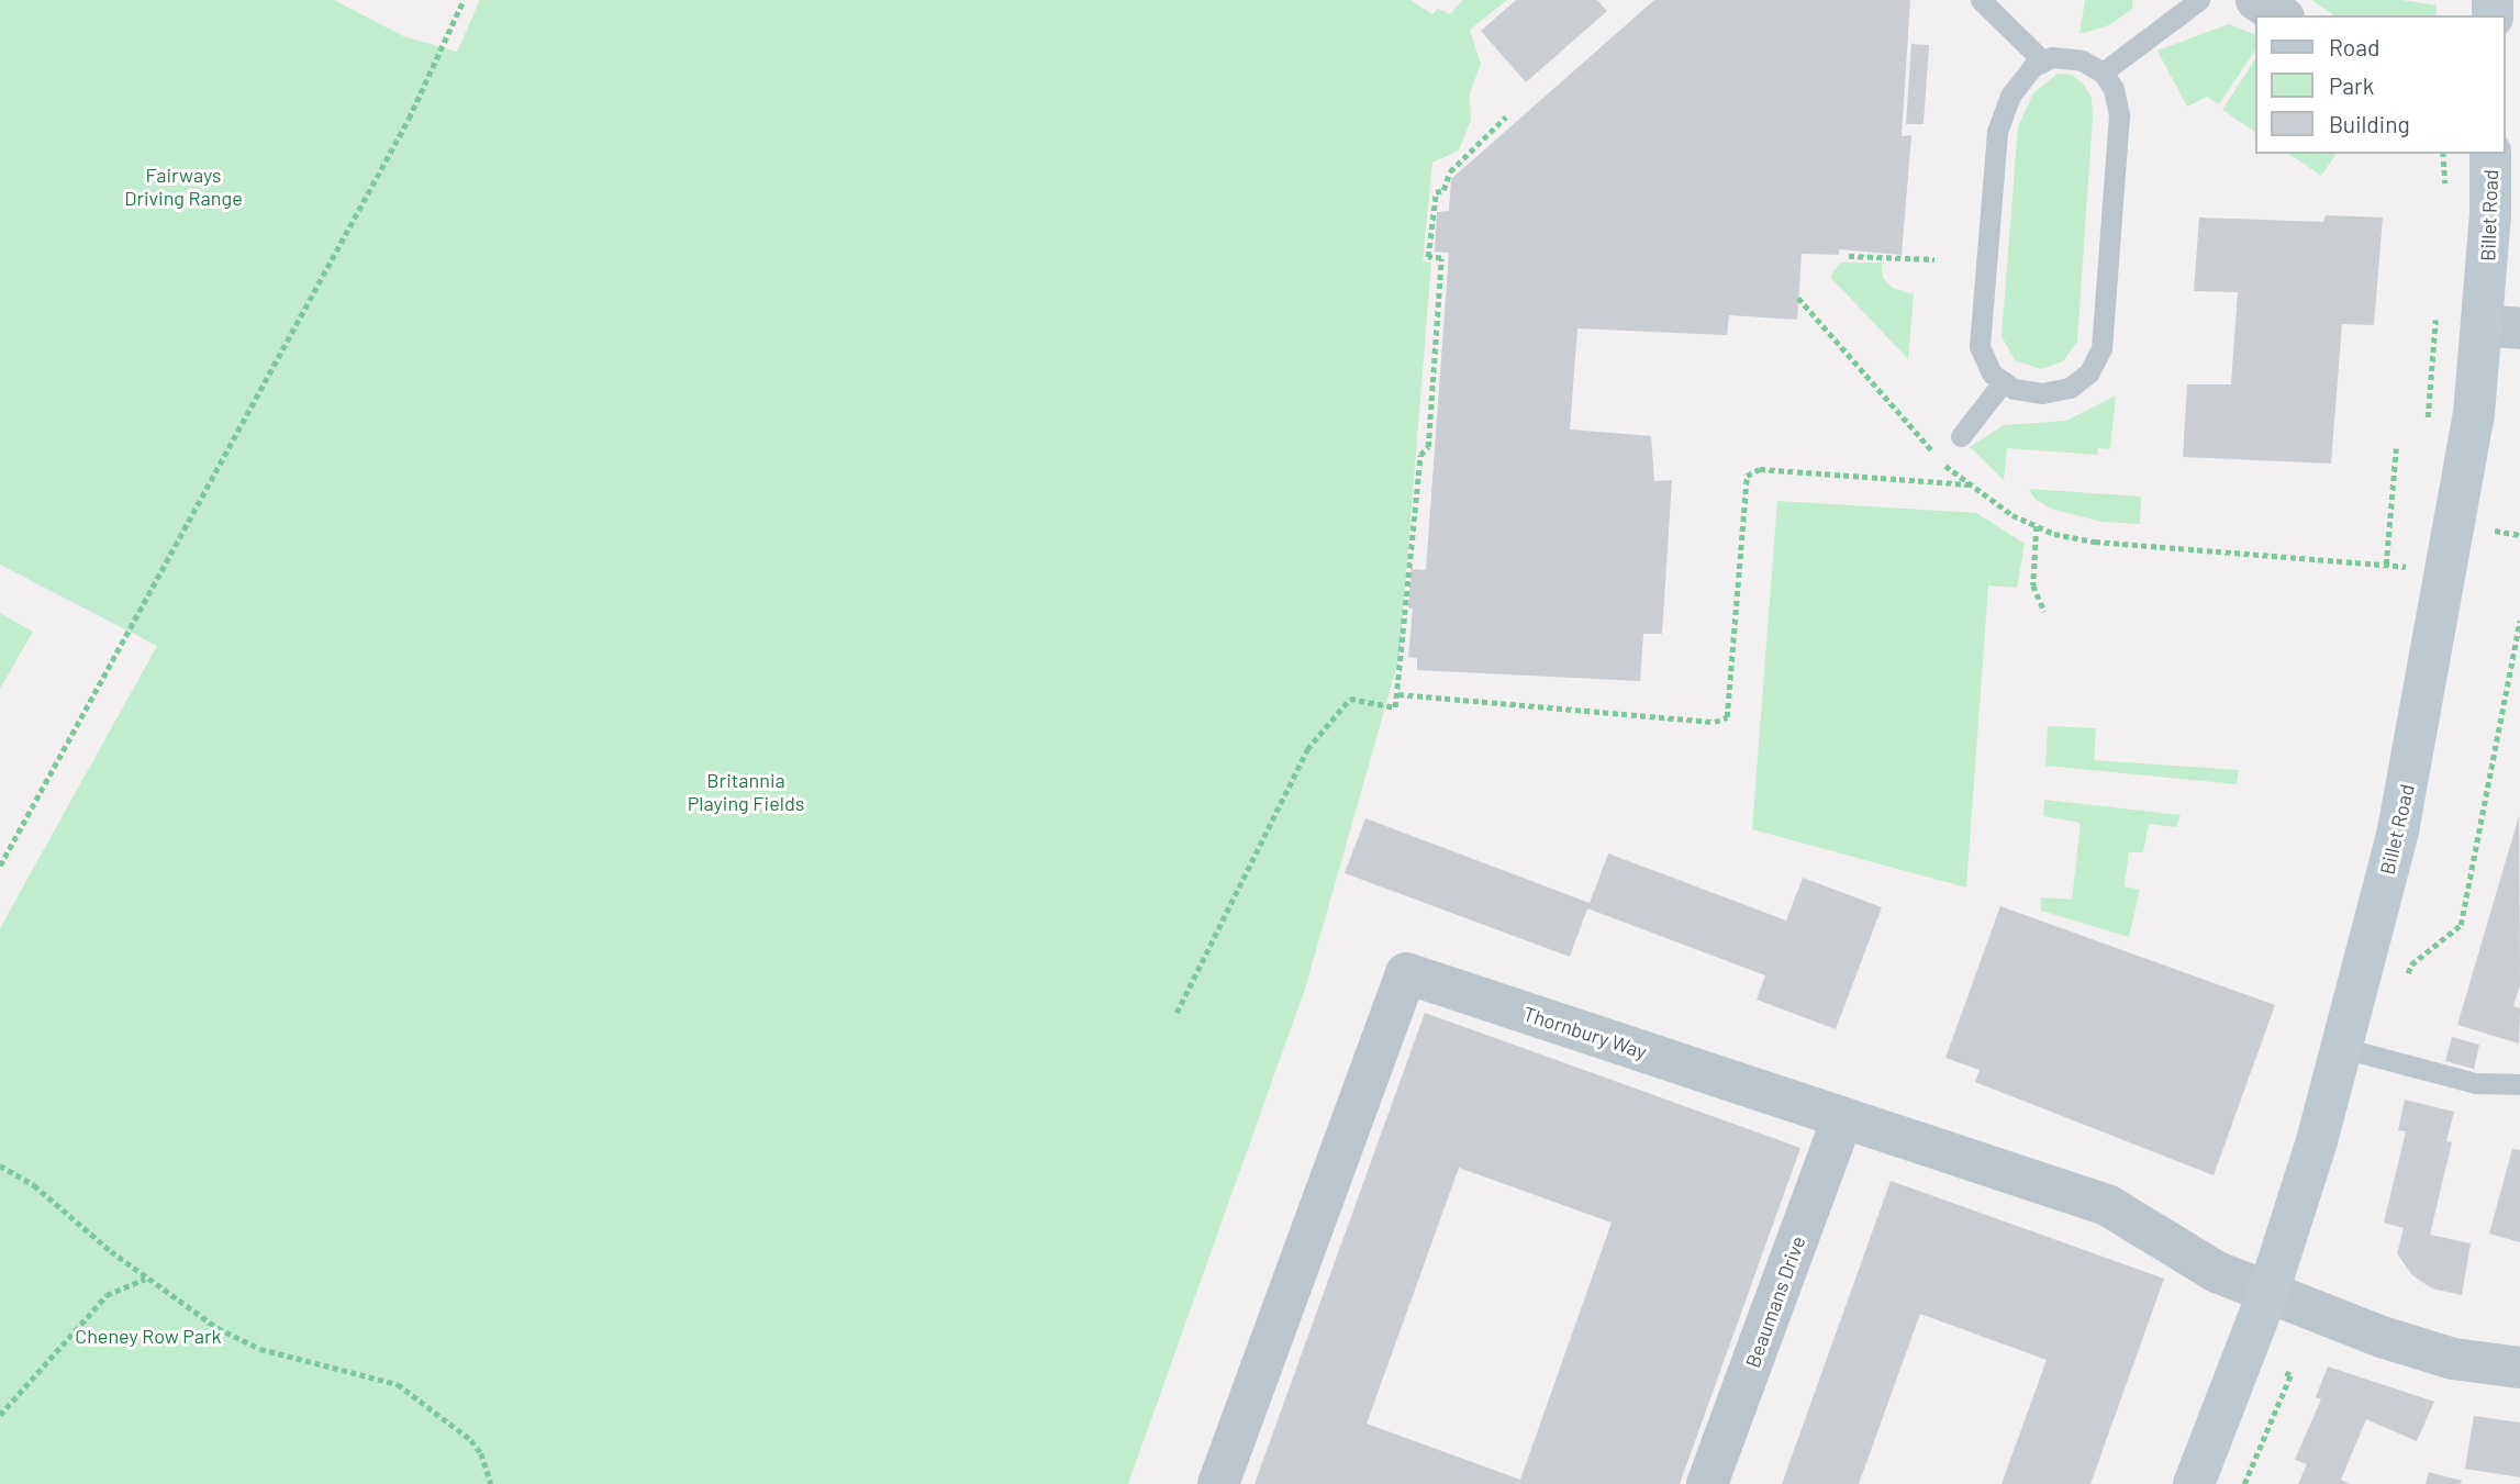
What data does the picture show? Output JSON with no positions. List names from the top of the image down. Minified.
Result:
{"streets":{"main road":["Billet Road"],"street":["Thornbury Way","Beaumans Drive"]},"crossings":[["Billet Road","Thornbury Way"],["Thornbury Way","Beaumans Drive"]],"parks":["Fairways Driving Range","Britannia Playing Fields","Cheney Row Park"],"legend":["Road","Park","Building"]}
